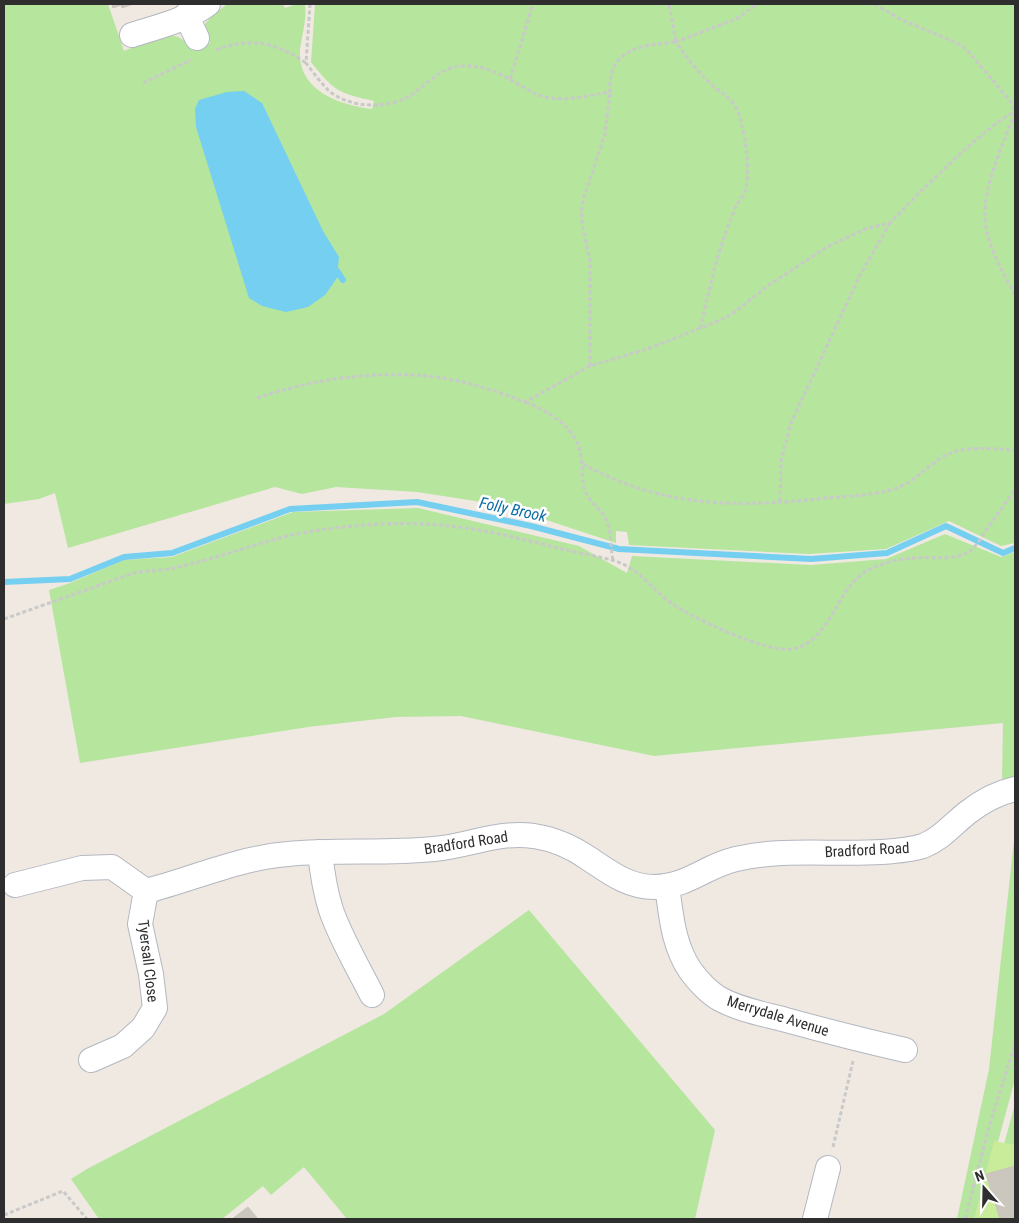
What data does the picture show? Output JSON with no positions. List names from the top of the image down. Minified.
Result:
{"streets":{"street":["Bradford Road","Tyersall Close","Merrydale Avenue"]},"crossings":[["Bradford Road","Tyersall Close"],["Bradford Road","Merrydale Avenue"]],"water":["Folly Brook"],"north":"top"}
